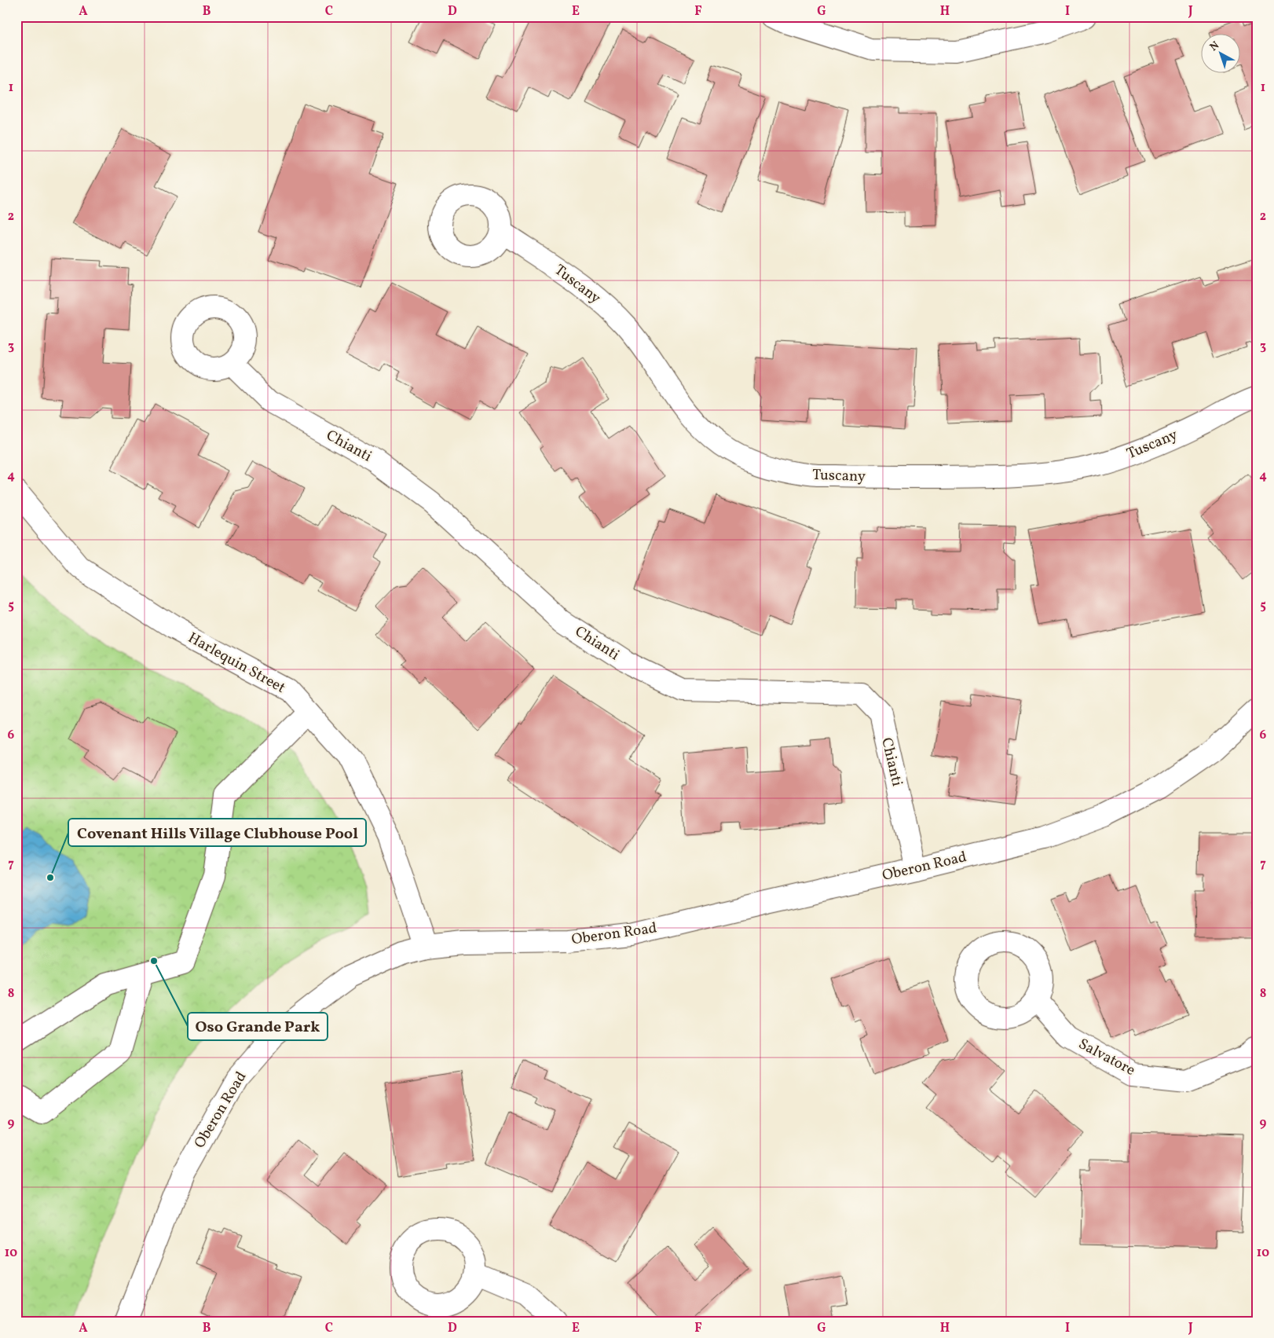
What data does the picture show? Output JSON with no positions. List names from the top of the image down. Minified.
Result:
{"streets":{"street":["Tuscany","Chianti","Harlequin Street","Oberon Road","Salvatore"]},"crossings":[["Chianti","Oberon Road"],["Harlequin Street","Oberon Road"]],"places":["Covenant Hills Village Clubhouse Pool","Oso Grande Park"],"north":"top left","grid":{"columns":["A","B","C","D","E","F","G","H","I","J"],"rows":["1","2","3","4","5","6","7","8","9","10"]}}
